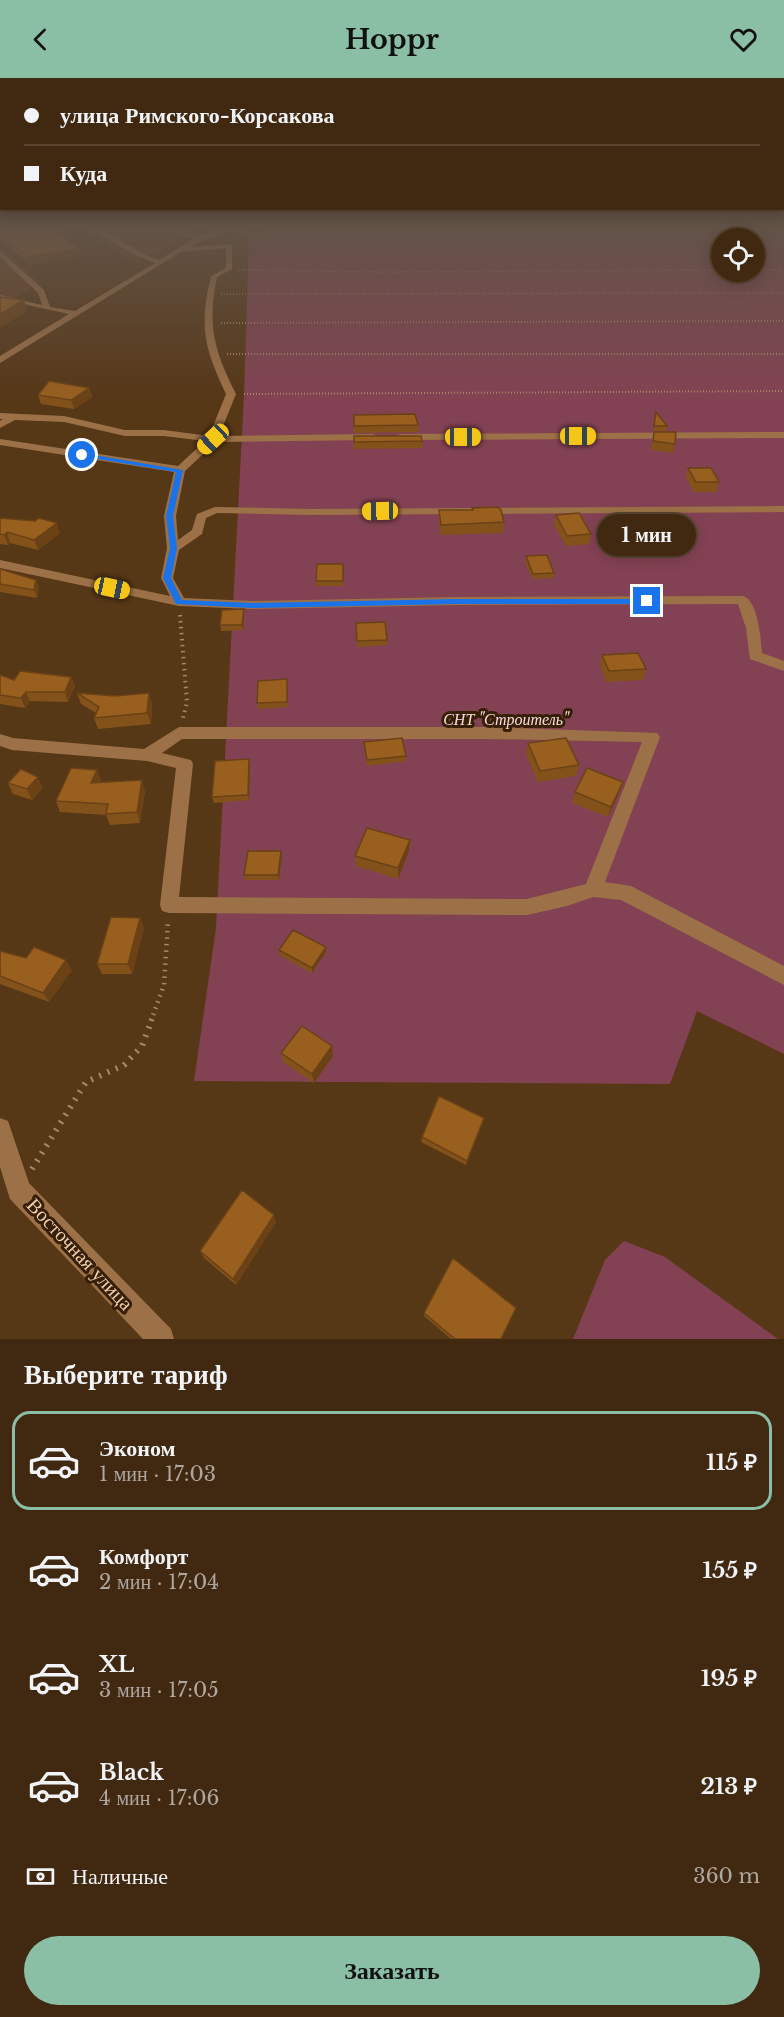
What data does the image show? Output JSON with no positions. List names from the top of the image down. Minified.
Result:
{"streets":{"street":["Восточная улица"]},"parks":["СНТ \"Строитель\""],"page":{"header":"Hoppr","banner":["улица Римского-Корсакова","Куда"],"bubble":"1 мин","heading":"Выберите тариф","list":[{"name":"Эконом","note":"1 мин · 17:03","value":"115 ₽"},{"name":"Комфорт","note":"2 мин · 17:04","value":"155 ₽"},{"name":"XL","note":"3 мин · 17:05","value":"195 ₽"},{"name":"Black","note":"4 мин · 17:06","value":"213 ₽"}],"pay":["Наличные","360 m"],"buttons":"Заказать"}}
